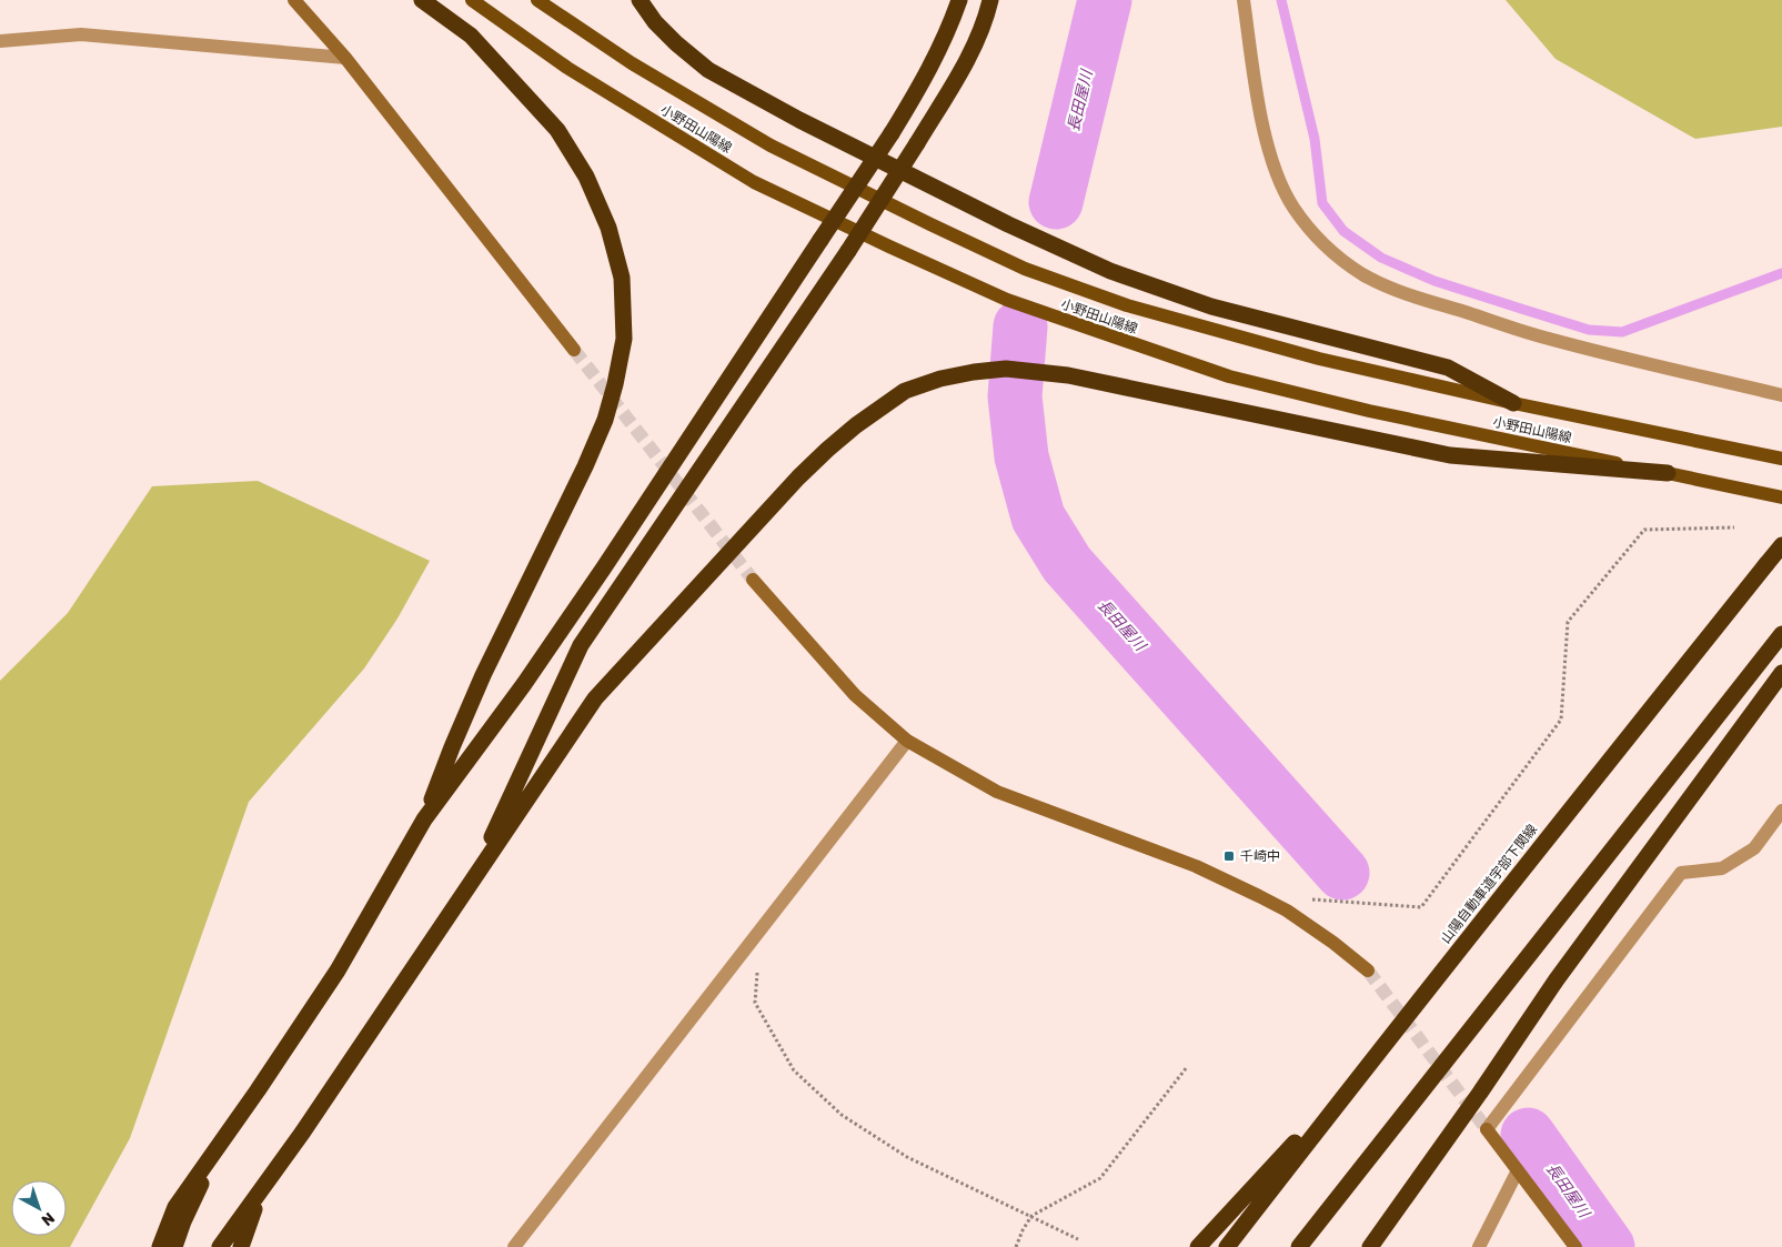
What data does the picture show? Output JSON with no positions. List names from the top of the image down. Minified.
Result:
{"streets":{"highway":["山陽自動車道宇部下関線"],"main road":["小野田山陽線"]},"water":["長田屋川"],"places":{"transit":["千崎中"]},"north":"bottom right"}
